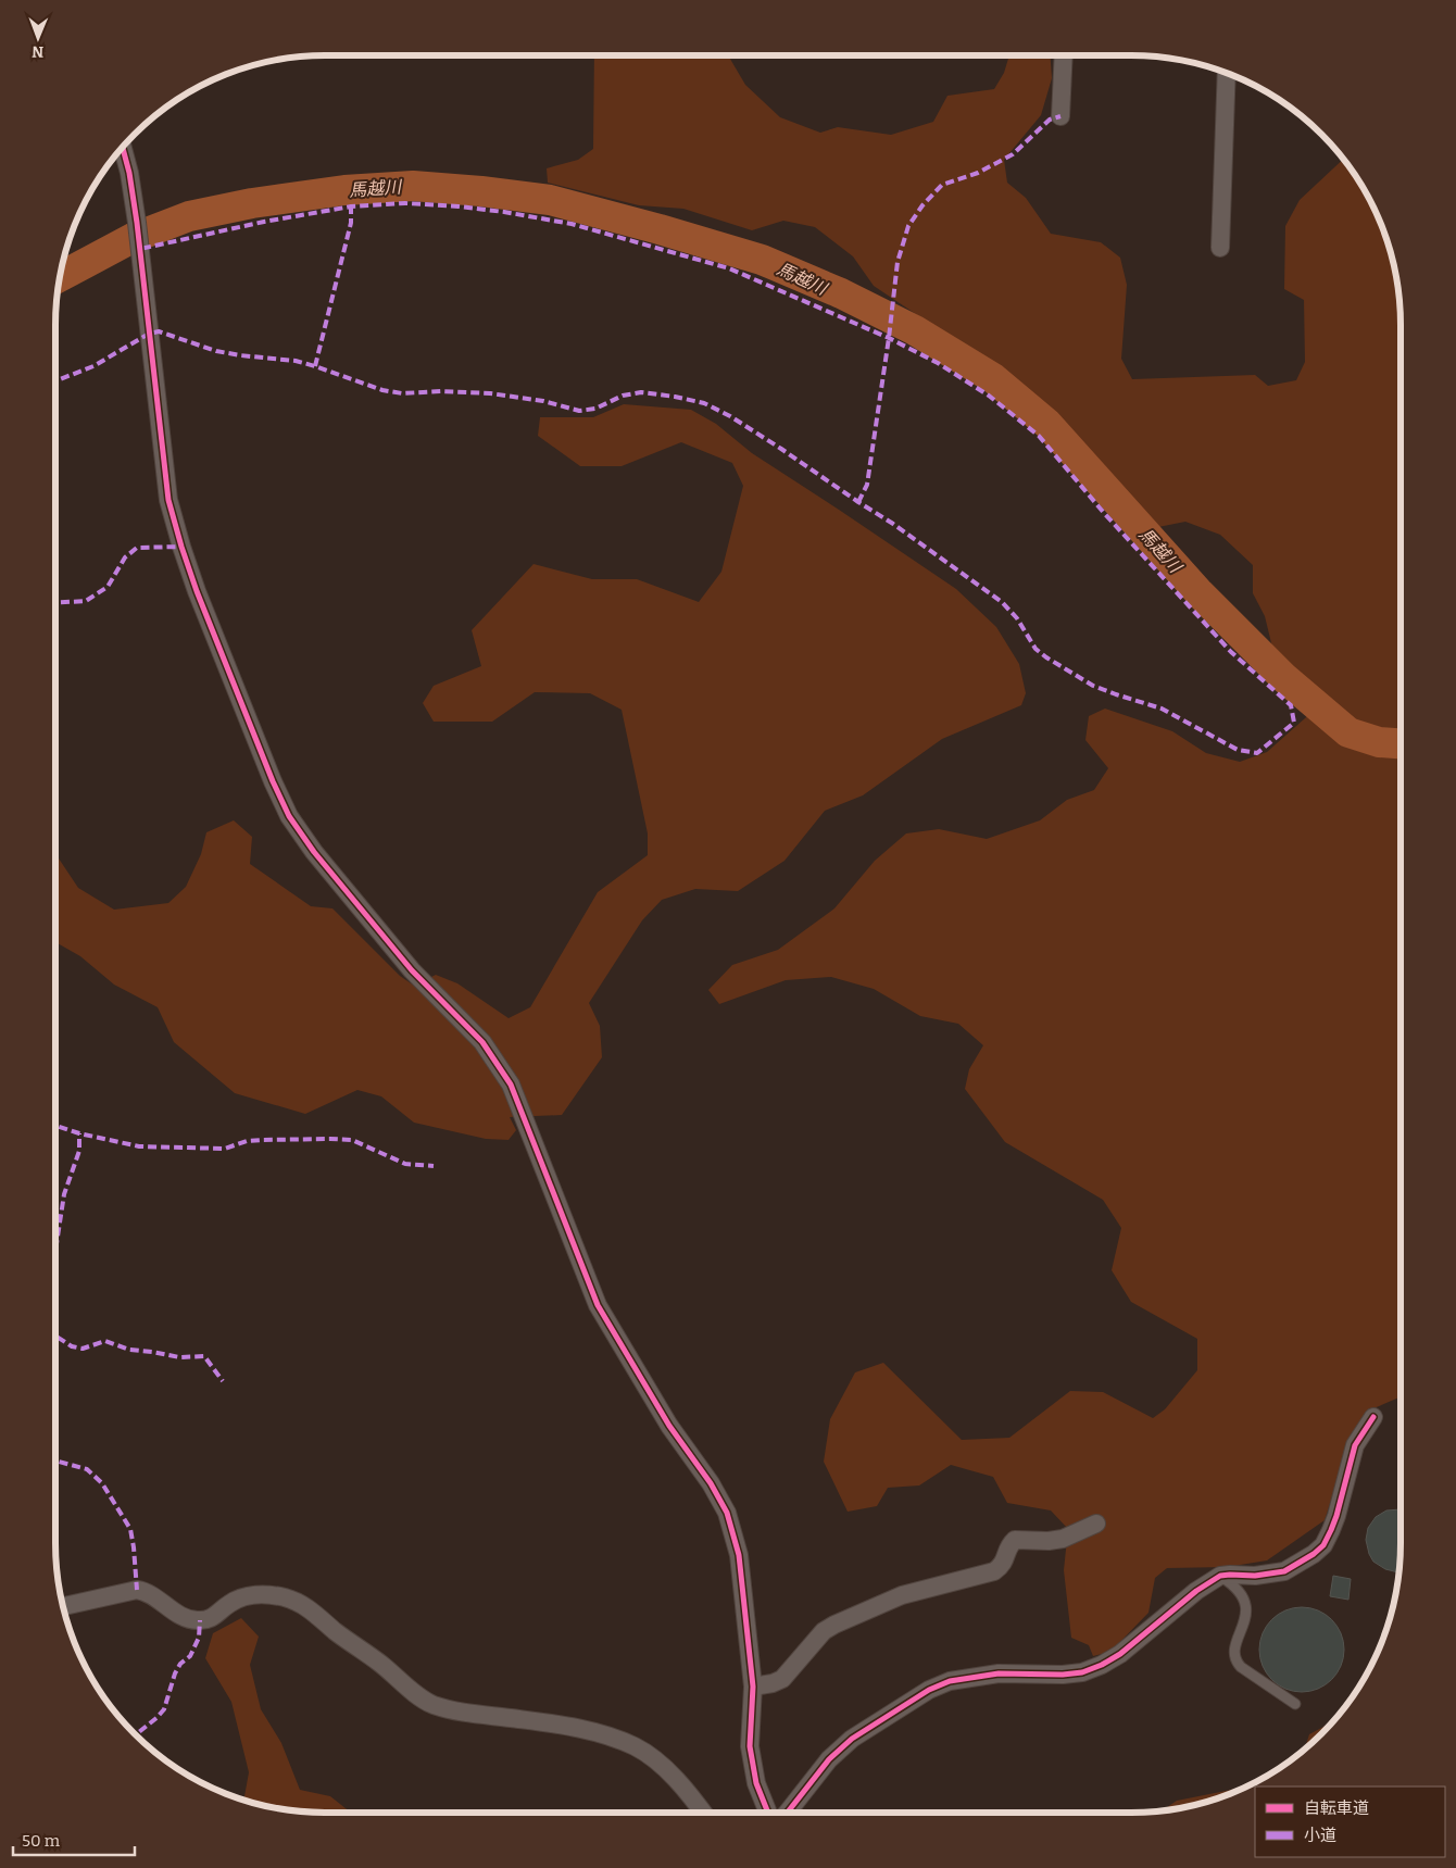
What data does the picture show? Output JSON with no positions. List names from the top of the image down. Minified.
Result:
{"water":["馬越川"],"legend":["自転車道","小道"],"scale_bar":"50 m","north":"bottom"}
